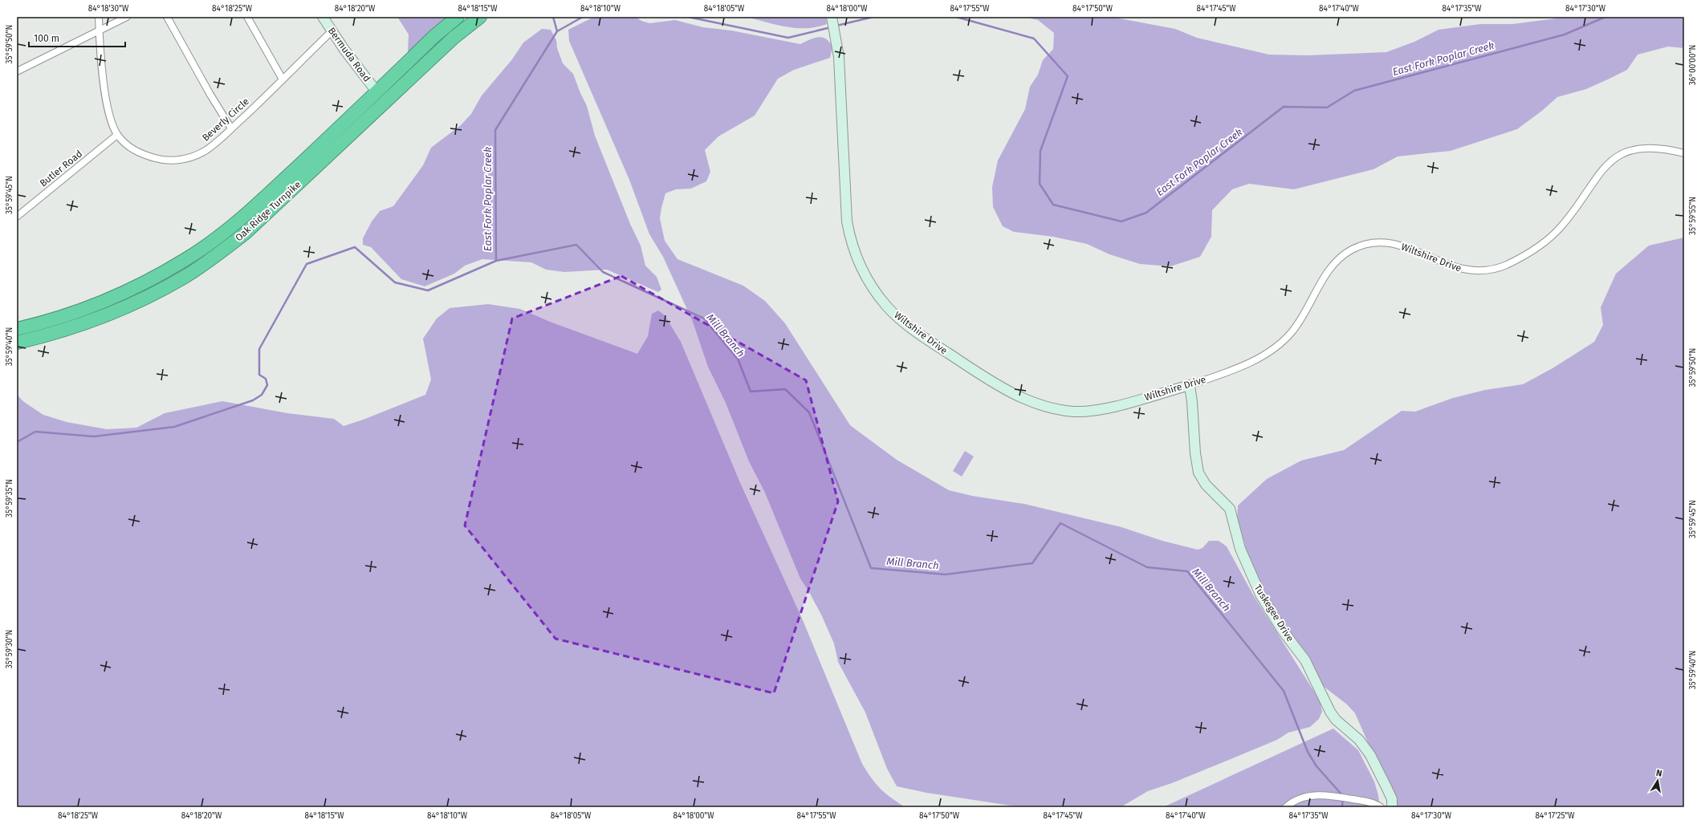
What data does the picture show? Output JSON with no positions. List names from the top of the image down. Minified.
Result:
{"streets":{"highway":["Oak Ridge Turnpike"],"street":["Bermuda Road","Beverly Circle","Butler Road","Wiltshire Drive","Tuskegee Drive"]},"crossings":[["Bermuda Road","Beverly Circle"],["Bermuda Road","Oak Ridge Turnpike"],["Beverly Circle","Butler Road"],["Wiltshire Drive","Tuskegee Drive"]],"water":["East Fork Poplar Creek","Mill Branch"],"scale_bar":"100 m","north":"top","coordinates":["84°18'30\"W","84°18'25\"W","84°18'20\"W","84°18'15\"W","84°18'10\"W","84°18'05\"W","84°18'00\"W","84°17'55\"W","84°17'50\"W","84°17'45\"W","84°17'40\"W","84°17'35\"W","84°17'30\"W","35°59'50\"N","36°00'00\"N","35°59'45\"N","35°59'55\"N","35°59'40\"N","35°59'35\"N","35°59'30\"N","84°17'25\"W"]}
